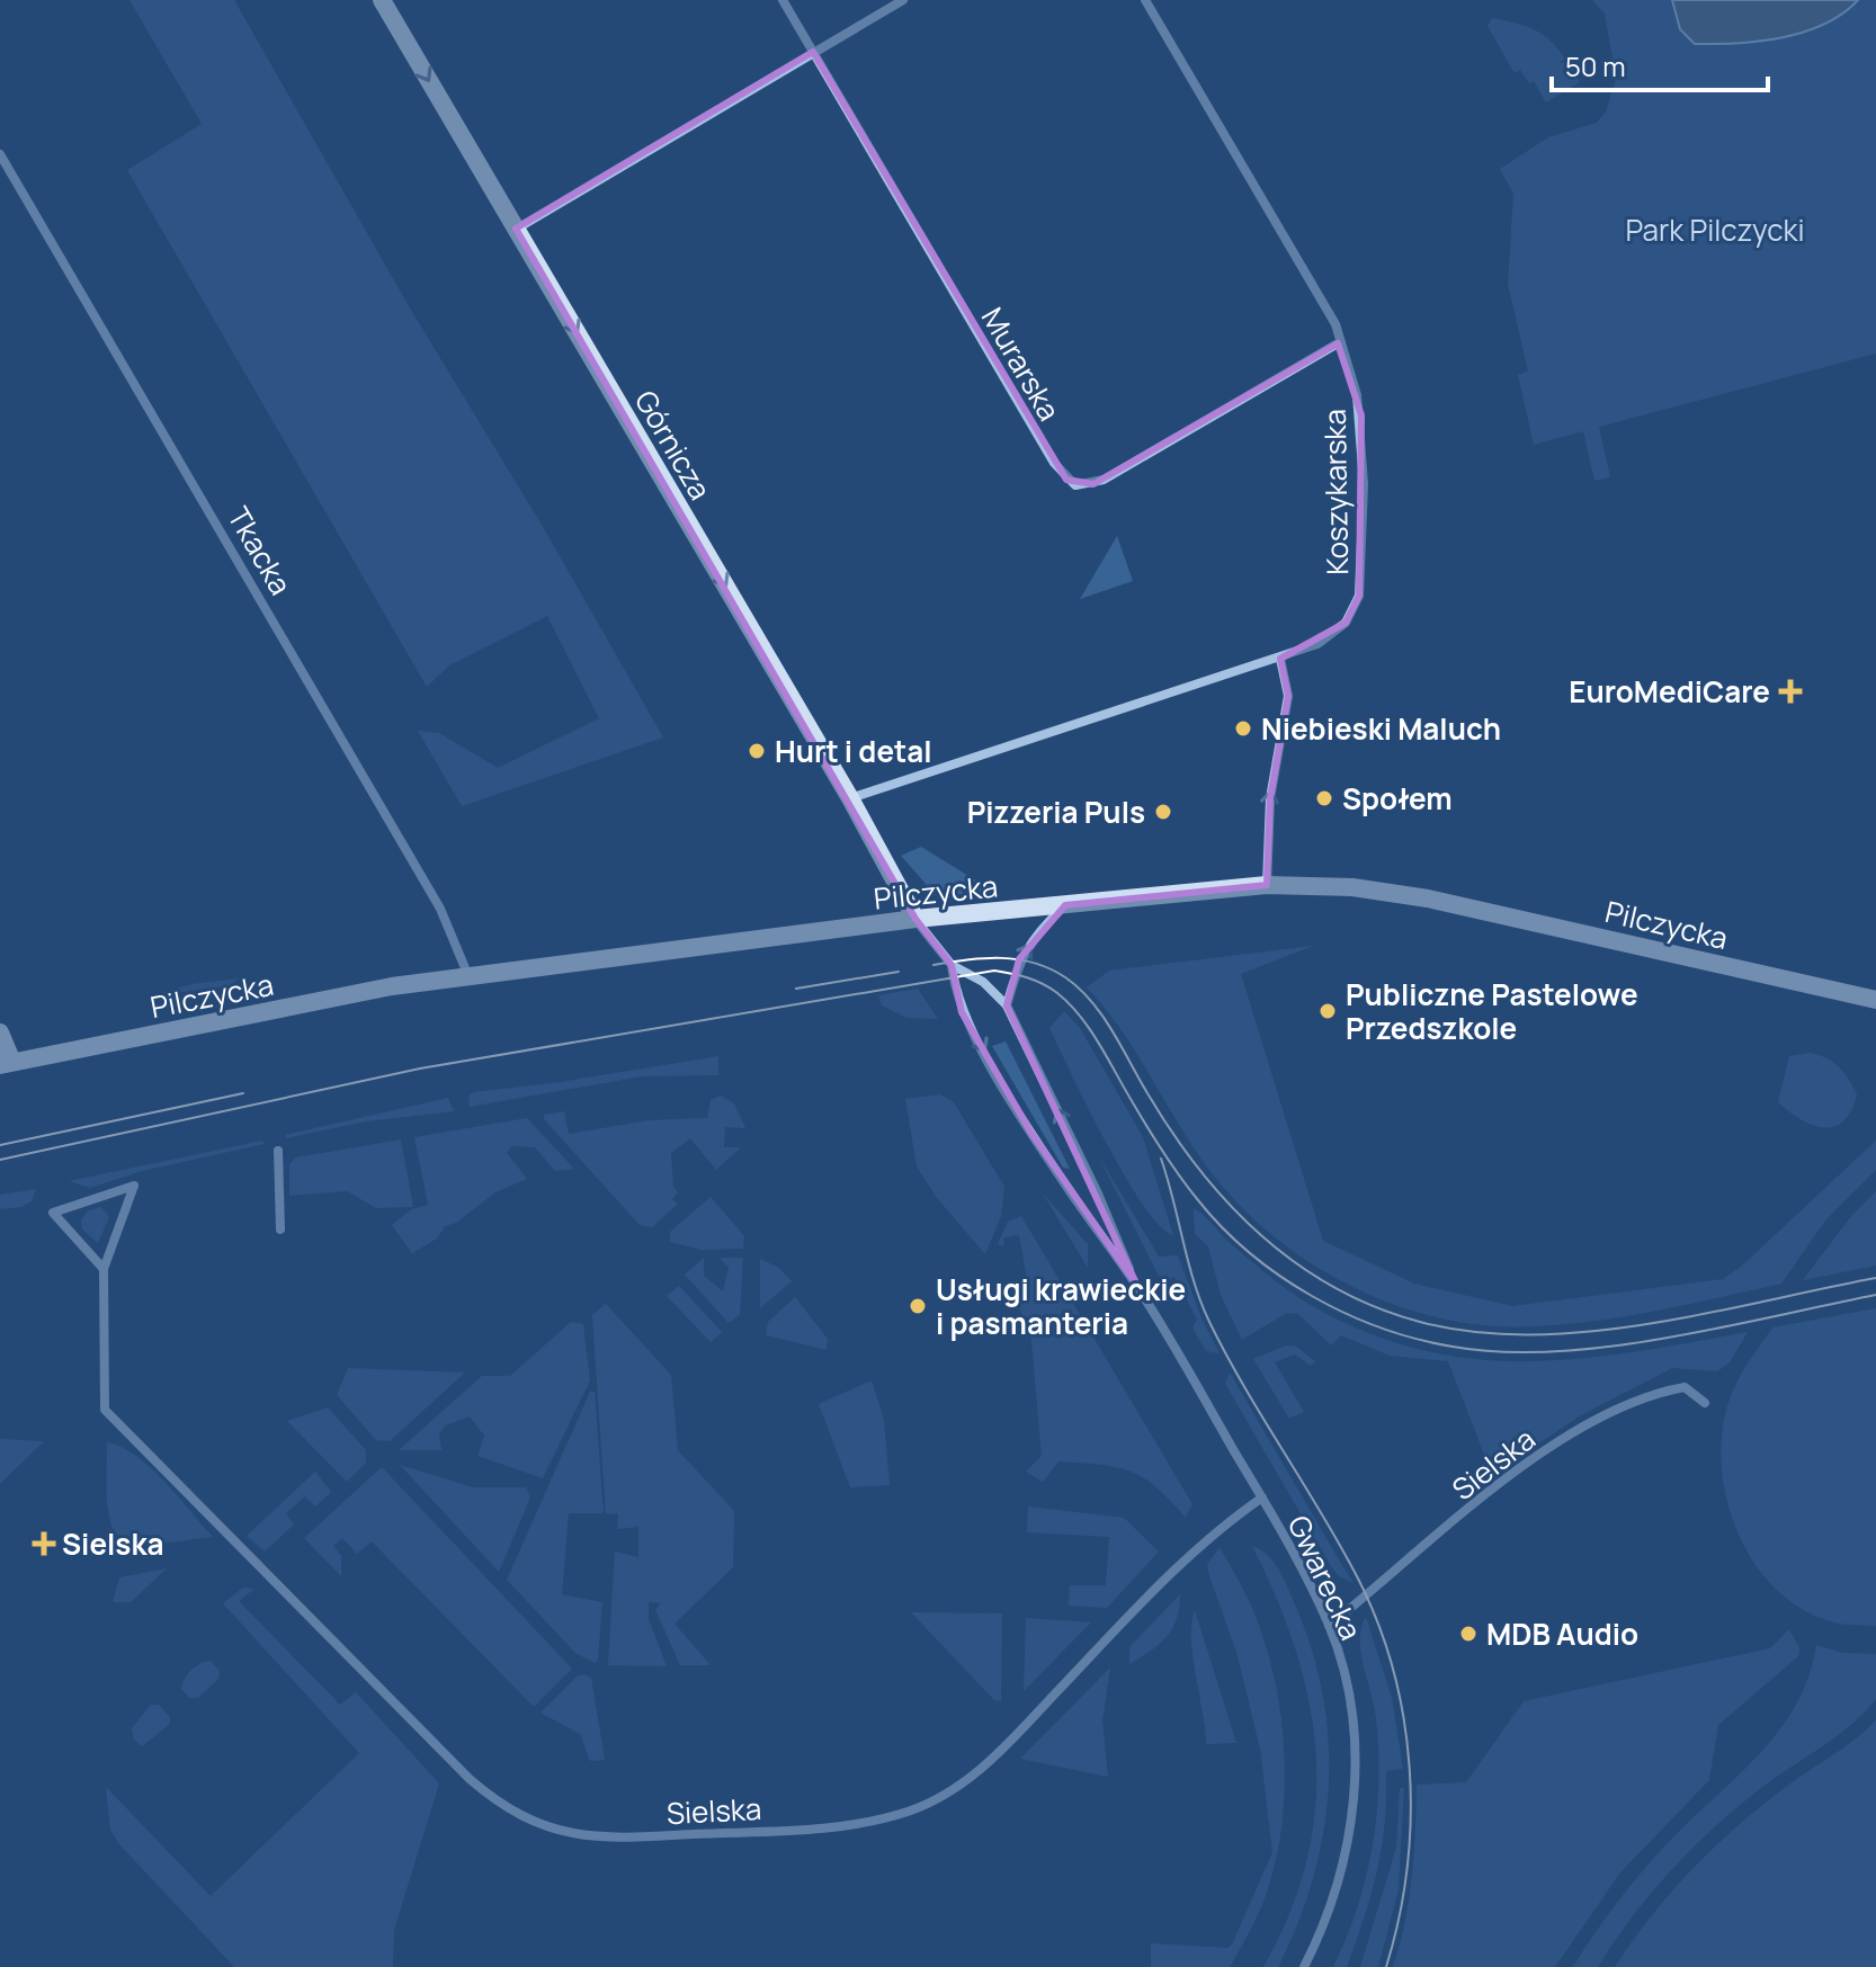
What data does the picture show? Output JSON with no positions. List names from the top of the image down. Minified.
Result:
{"streets":{"street":["Murarska","Górnicza","Koszykarska","Tkacka","Pilczycka","Sielska","Gwarecka"]},"crossings":[["Murarska","Koszykarska"],["Górnicza","Koszykarska"],["Górnicza","Pilczycka"],["Górnicza","Gwarecka"],["Tkacka","Pilczycka"],["Pilczycka","Gwarecka"],["Sielska","Gwarecka"]],"one_way":["Górnicza"],"parks":["Park Pilczycki"],"places":{"health":["EuroMediCare","Sielska"],"other":["Niebieski Maluch","Hurt i detal","Społem","Pizzeria Puls","Publiczne Pastelowe Przedszkole","Usługi krawieckie i pasmanteria","MDB Audio"]},"scale_bar":"50 m"}
